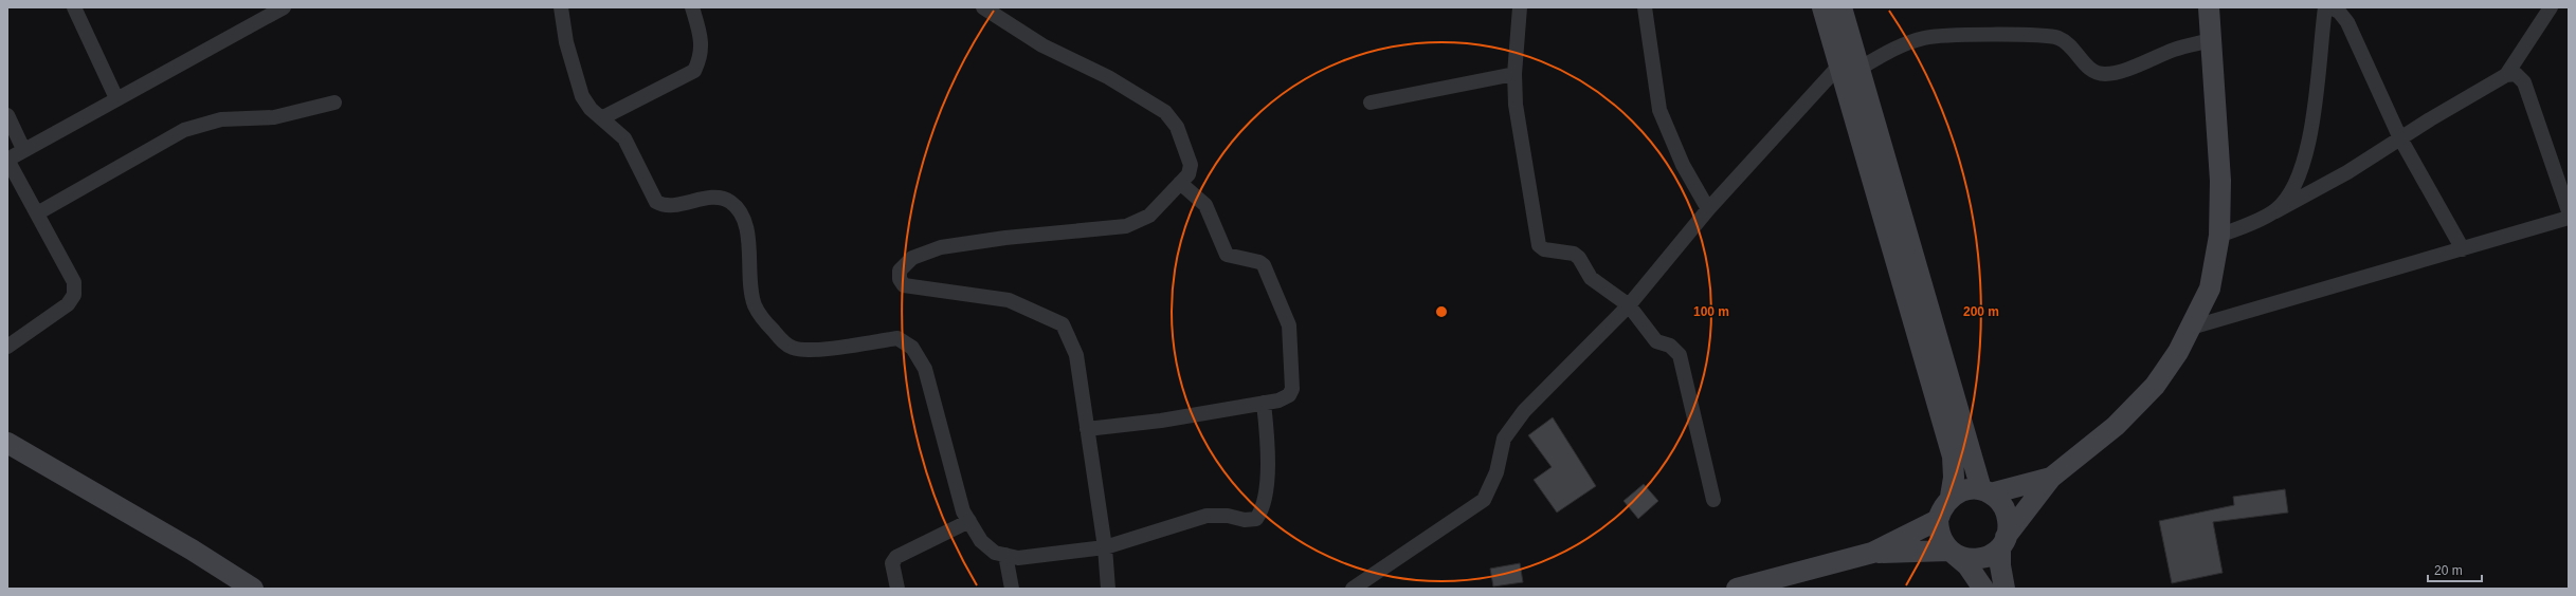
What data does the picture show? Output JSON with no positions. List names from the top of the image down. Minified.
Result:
{"scale_bar":"20 m","rings":["100 m","200 m"]}
